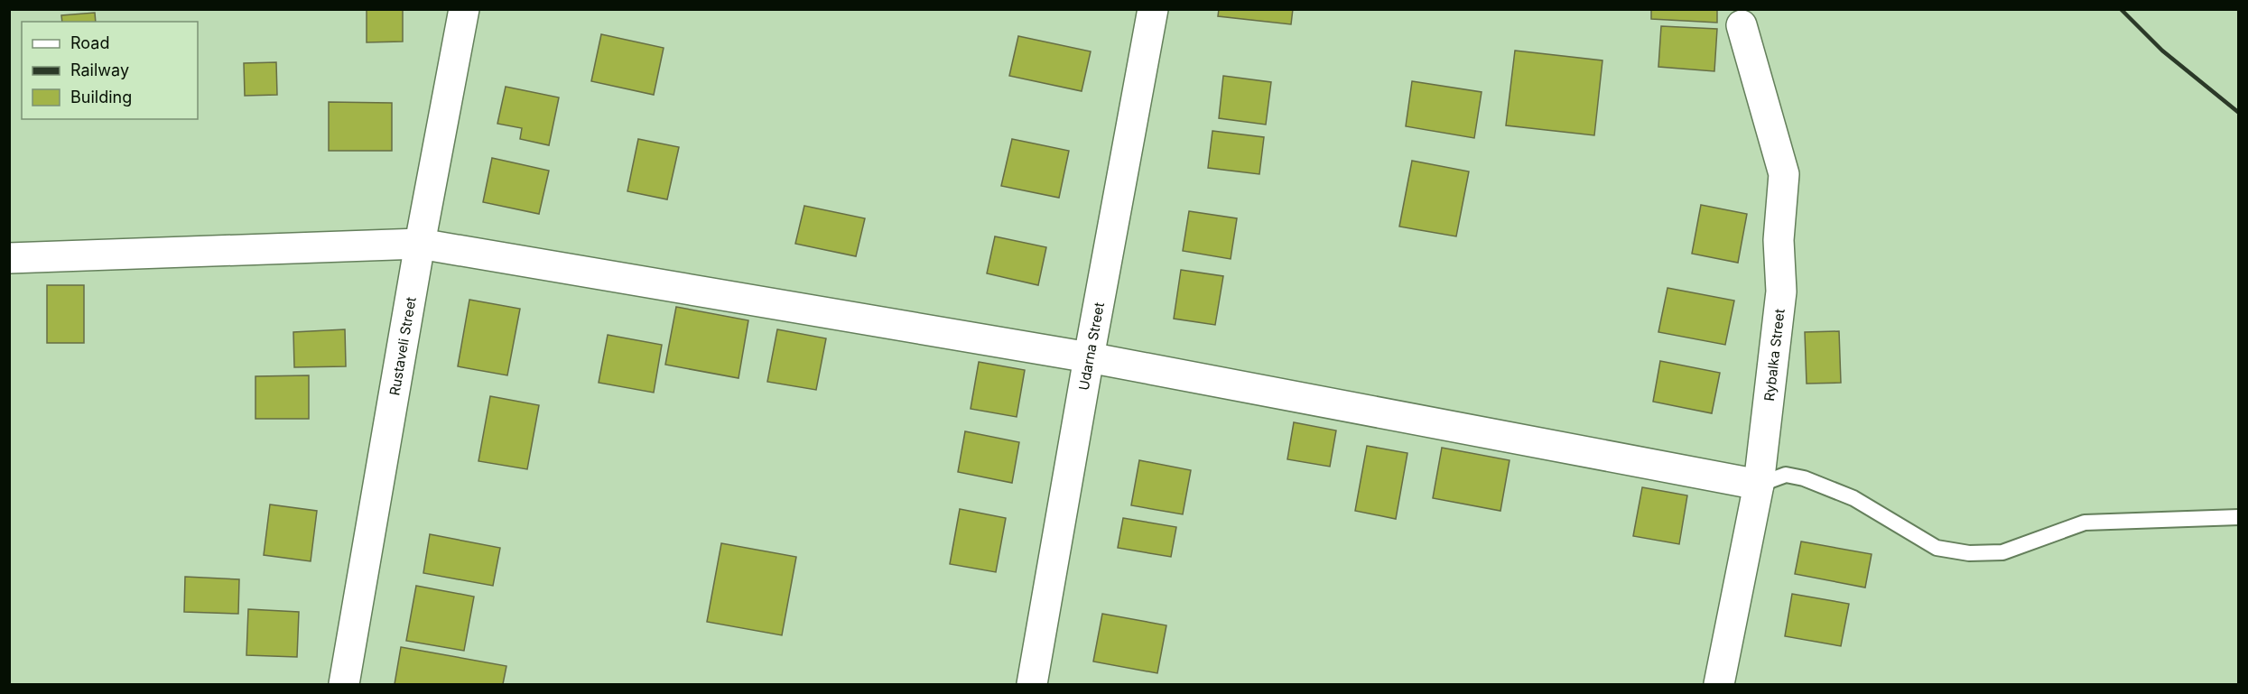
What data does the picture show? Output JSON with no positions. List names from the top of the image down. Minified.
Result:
{"streets":{"street":["Rustaveli Street","Udarna Street","Rybalka Street"]},"legend":["Road","Railway","Building"]}
